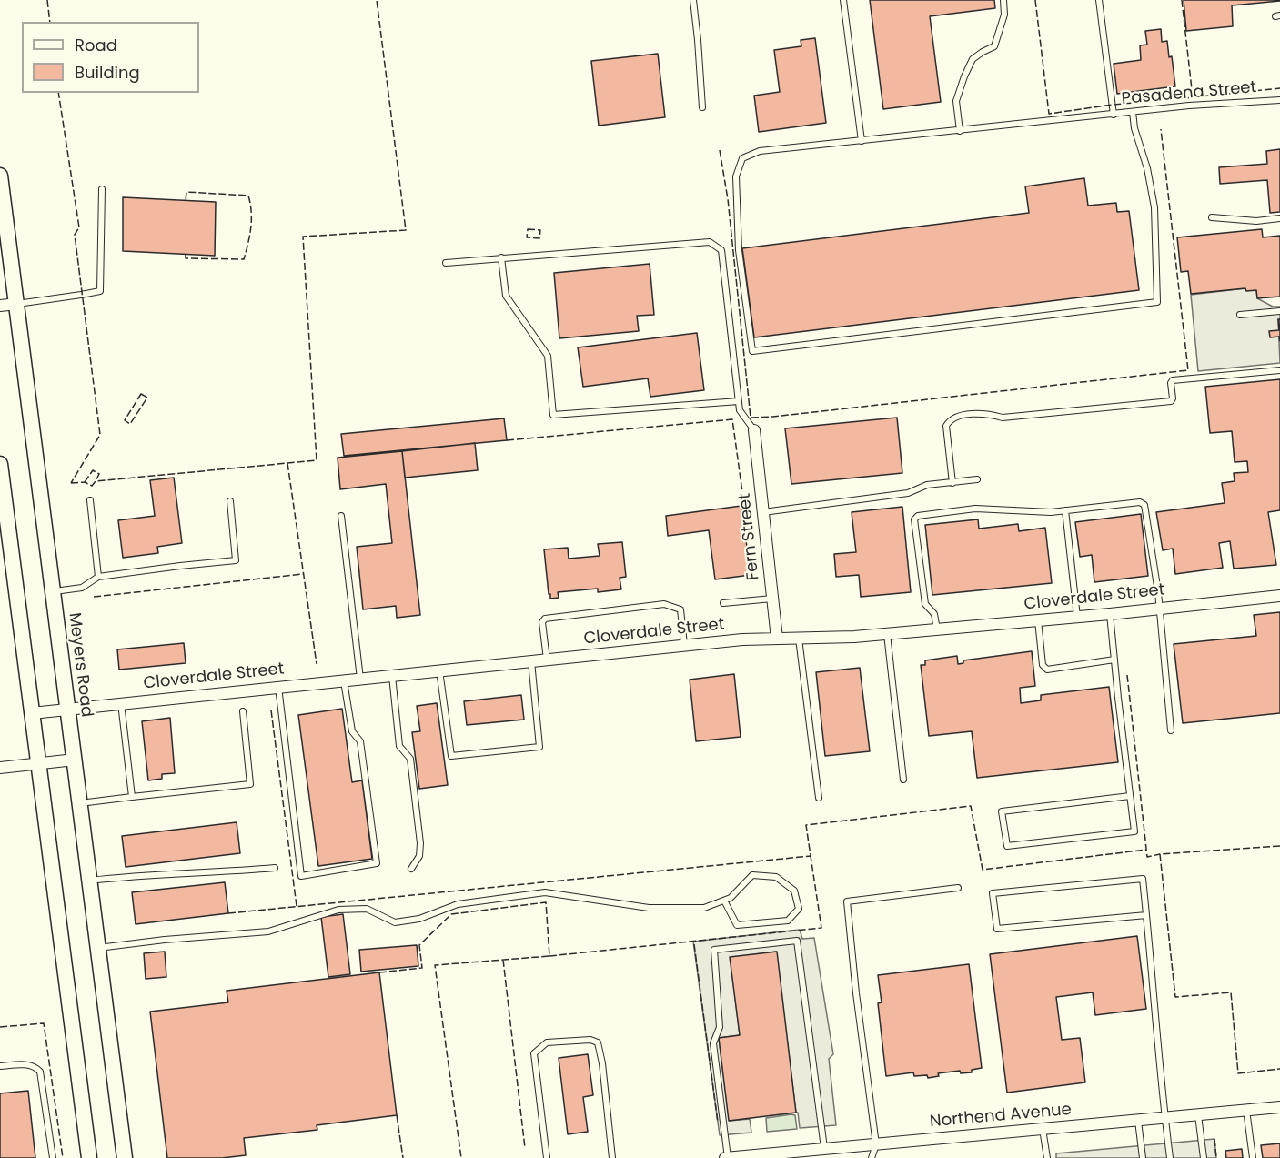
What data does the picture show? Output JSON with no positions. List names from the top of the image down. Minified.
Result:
{"streets":{"street":["Fern Street","Cloverdale Street","Meyers Road","Northend Avenue"],"lane":["Pasadena Street"]},"crossings":[["Fern Street","Cloverdale Street"],["Cloverdale Street","Meyers Road"]],"legend":["Road","Building"]}
